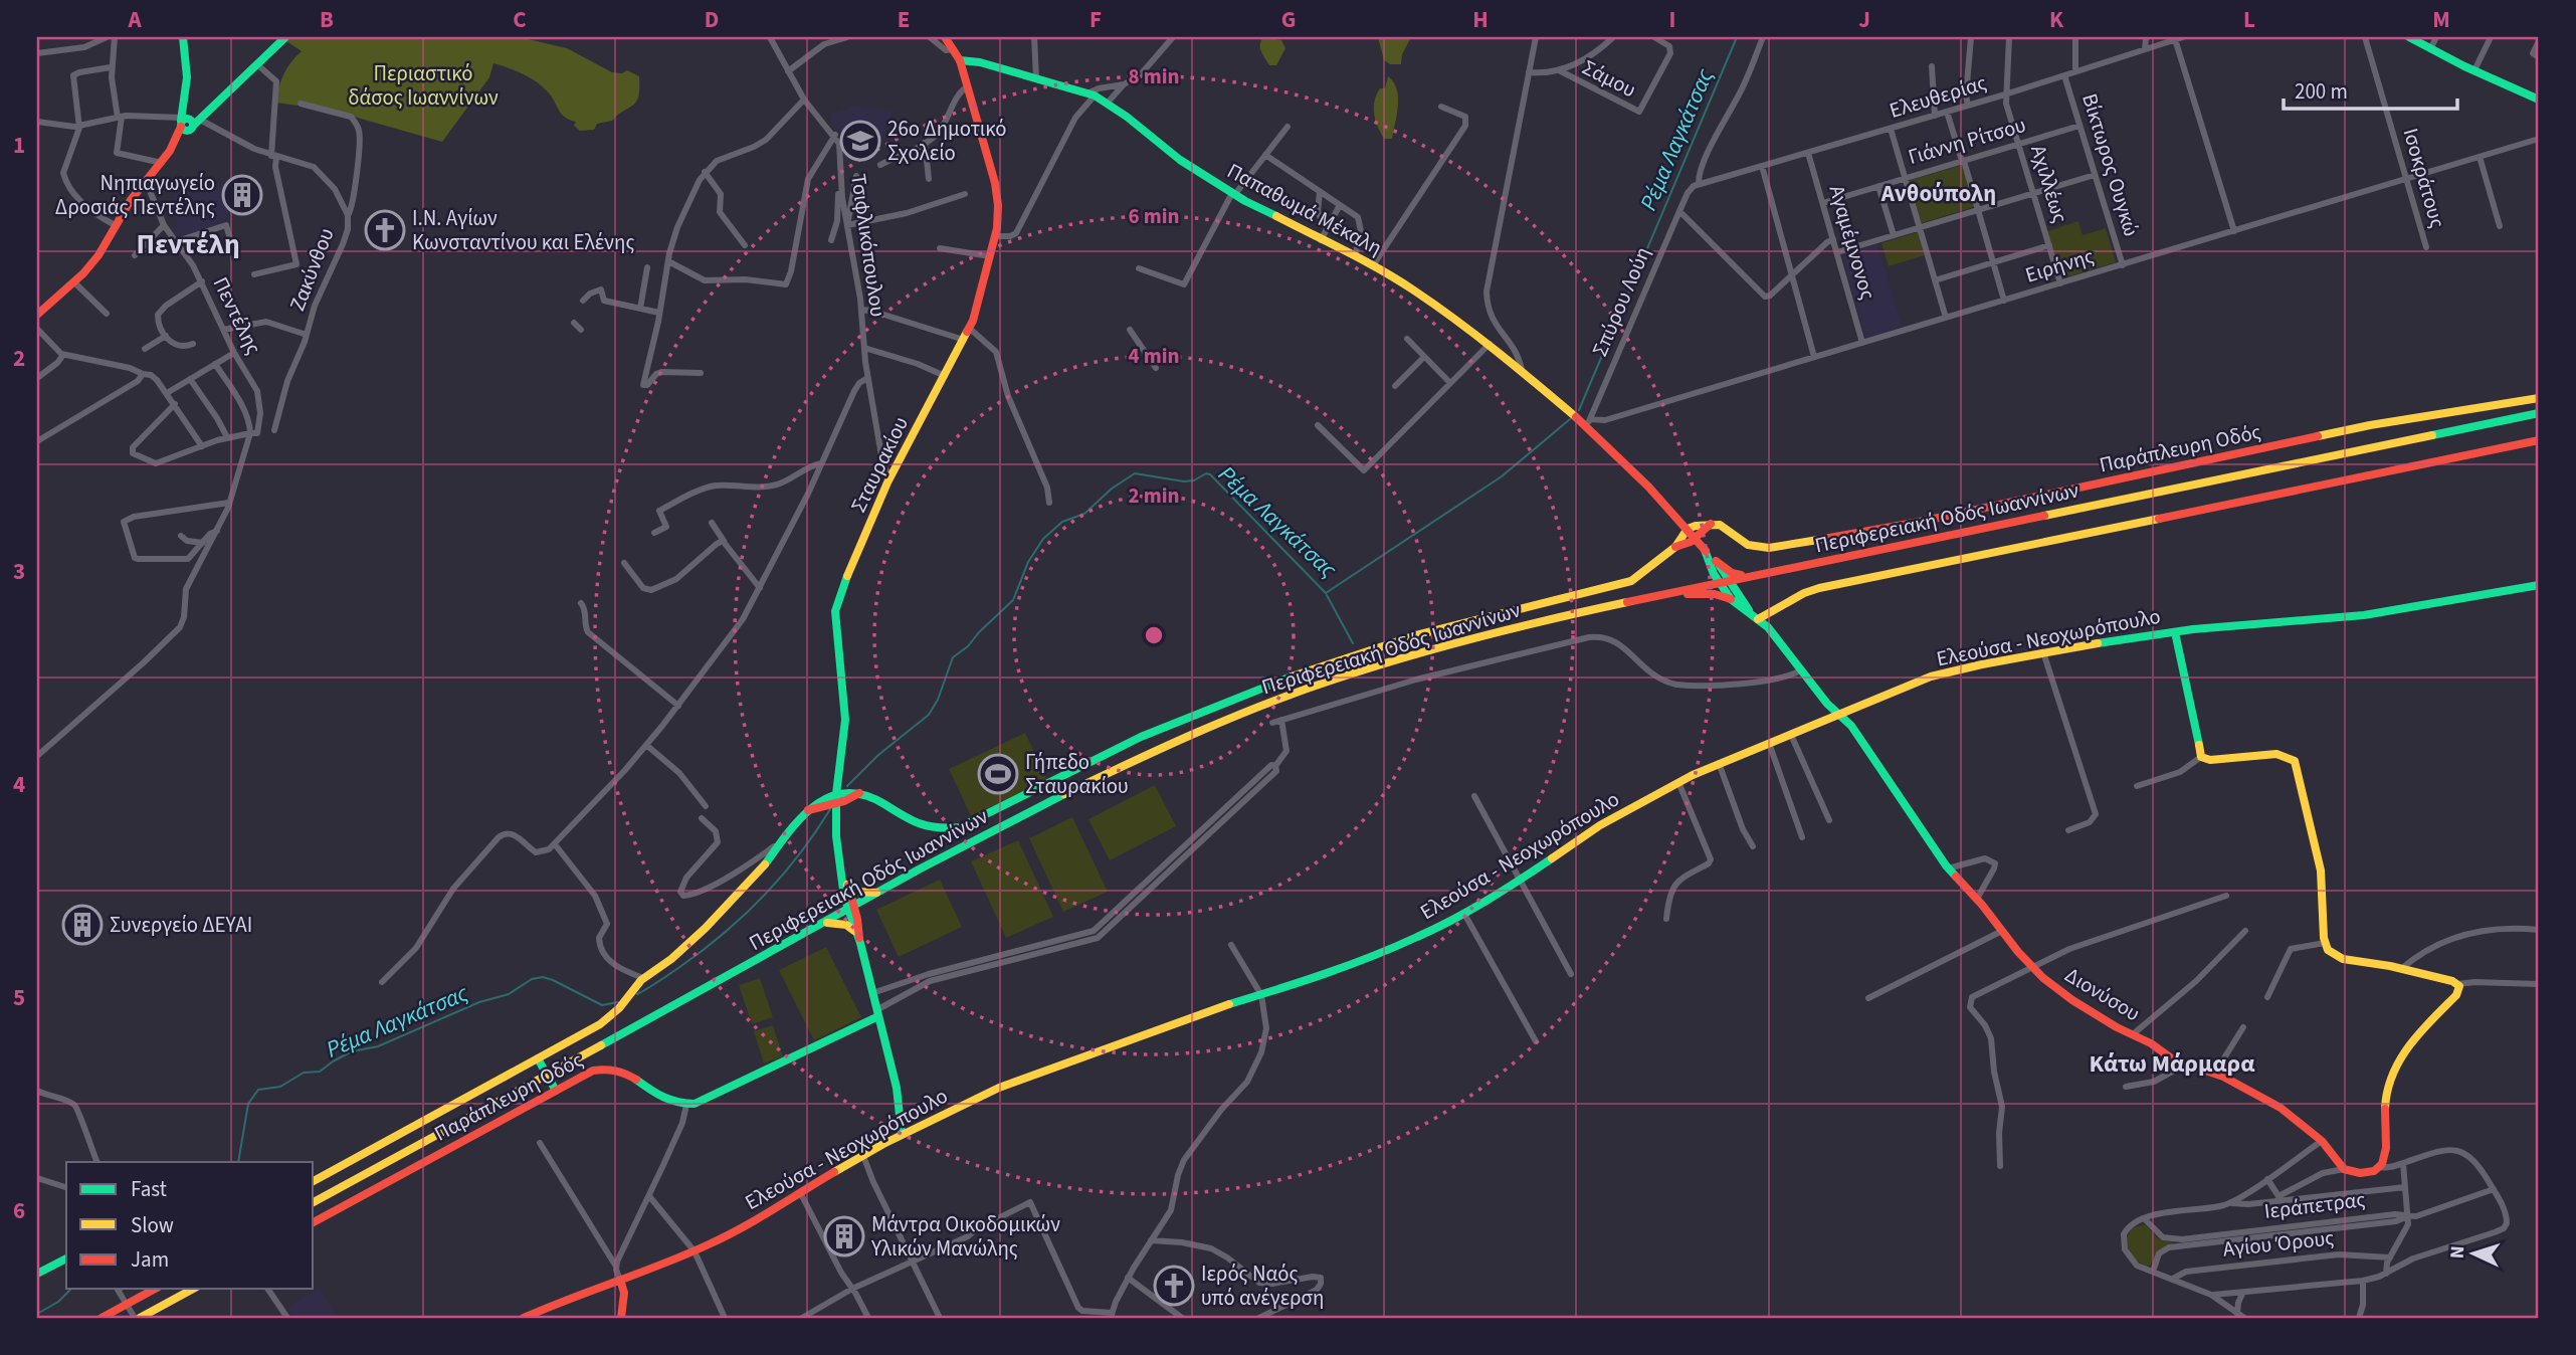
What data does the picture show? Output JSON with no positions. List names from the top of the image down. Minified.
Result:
{"streets":{"main road":["Παπαθωμά Μέκαλη","Παράπλευρη Οδός","Σταυρακίου","Περιφερειακή Οδός Ιωαννίνων","Ελεούσα - Νεοχωρόπουλο","Διονύσου"],"street":["Σάμου","Ελευθερίας","Γιάννη Ρίτσου","Βίκτωρος Ουγκώ","Ισοκράτους","Αχιλλέως","Αγαμέμνονoς","Τσιφλικόπουλου","Ειρήνης","Ζακύνθου","Σπύρου Λούη","Πεντέλης","Ιεράπετρας","Αγίου Όρους"]},"crossings":[["Ελευθερίας","Βίκτωρος Ουγκώ"],["Ελευθερίας","Αχιλλέως"],["Ελευθερίας","Αγαμέμνονoς"],["Γιάννη Ρίτσου","Βίκτωρος Ουγκώ"],["Γιάννη Ρίτσου","Αχιλλέως"],["Γιάννη Ρίτσου","Αγαμέμνονoς"],["Βίκτωρος Ουγκώ","Ειρήνης"],["Ισοκράτους","Ειρήνης"],["Αχιλλέως","Ειρήνης"],["Παπαθωμά Μέκαλη","Ειρήνης"],["Παπαθωμά Μέκαλη","Σπύρου Λούη"],["Παπαθωμά Μέκαλη","Παράπλευρη Οδός"],["Παπαθωμά Μέκαλη","Σταυρακίου"],["Αγαμέμνονoς","Ειρήνης"],["Τσιφλικόπουλου","Σταυρακίου"],["Ειρήνης","Σπύρου Λούη"],["Παράπλευρη Οδός","Σταυρακίου"],["Ελεούσα - Νεοχωρόπουλο","Διονύσου"]],"districts":["Ανθούπολη","Πεντέλη","Κάτω Μάρμαρα"],"water":["Ρέμα Λαγκάτσας"],"parks":["Περιαστικό δάσος Ιωαννίνων"],"places":{"school or university":["26ο Δημοτικό Σχολείο"],"building":["Νηπιαγωγείο Δροσιάς Πεντέλης","Συνεργείο ΔΕΥΑΙ","Μάντρα Οικοδομικών Υλικών Μανώλης"],"church":["Ι.Ν. Αγίων Κωνσταντίνου και Ελένης","Ιερός Ναός υπό ανέγερση"],"sports":["Γήπεδο Σταυρακίου"]},"legend":["Fast","Slow","Jam"],"scale_bar":"200 m","north":"left","grid":{"columns":["A","B","C","D","E","F","G","H","I","J","K","L","M"],"rows":["1","2","3","4","5","6"]},"rings":["8 min","6 min","4 min","2 min"]}
